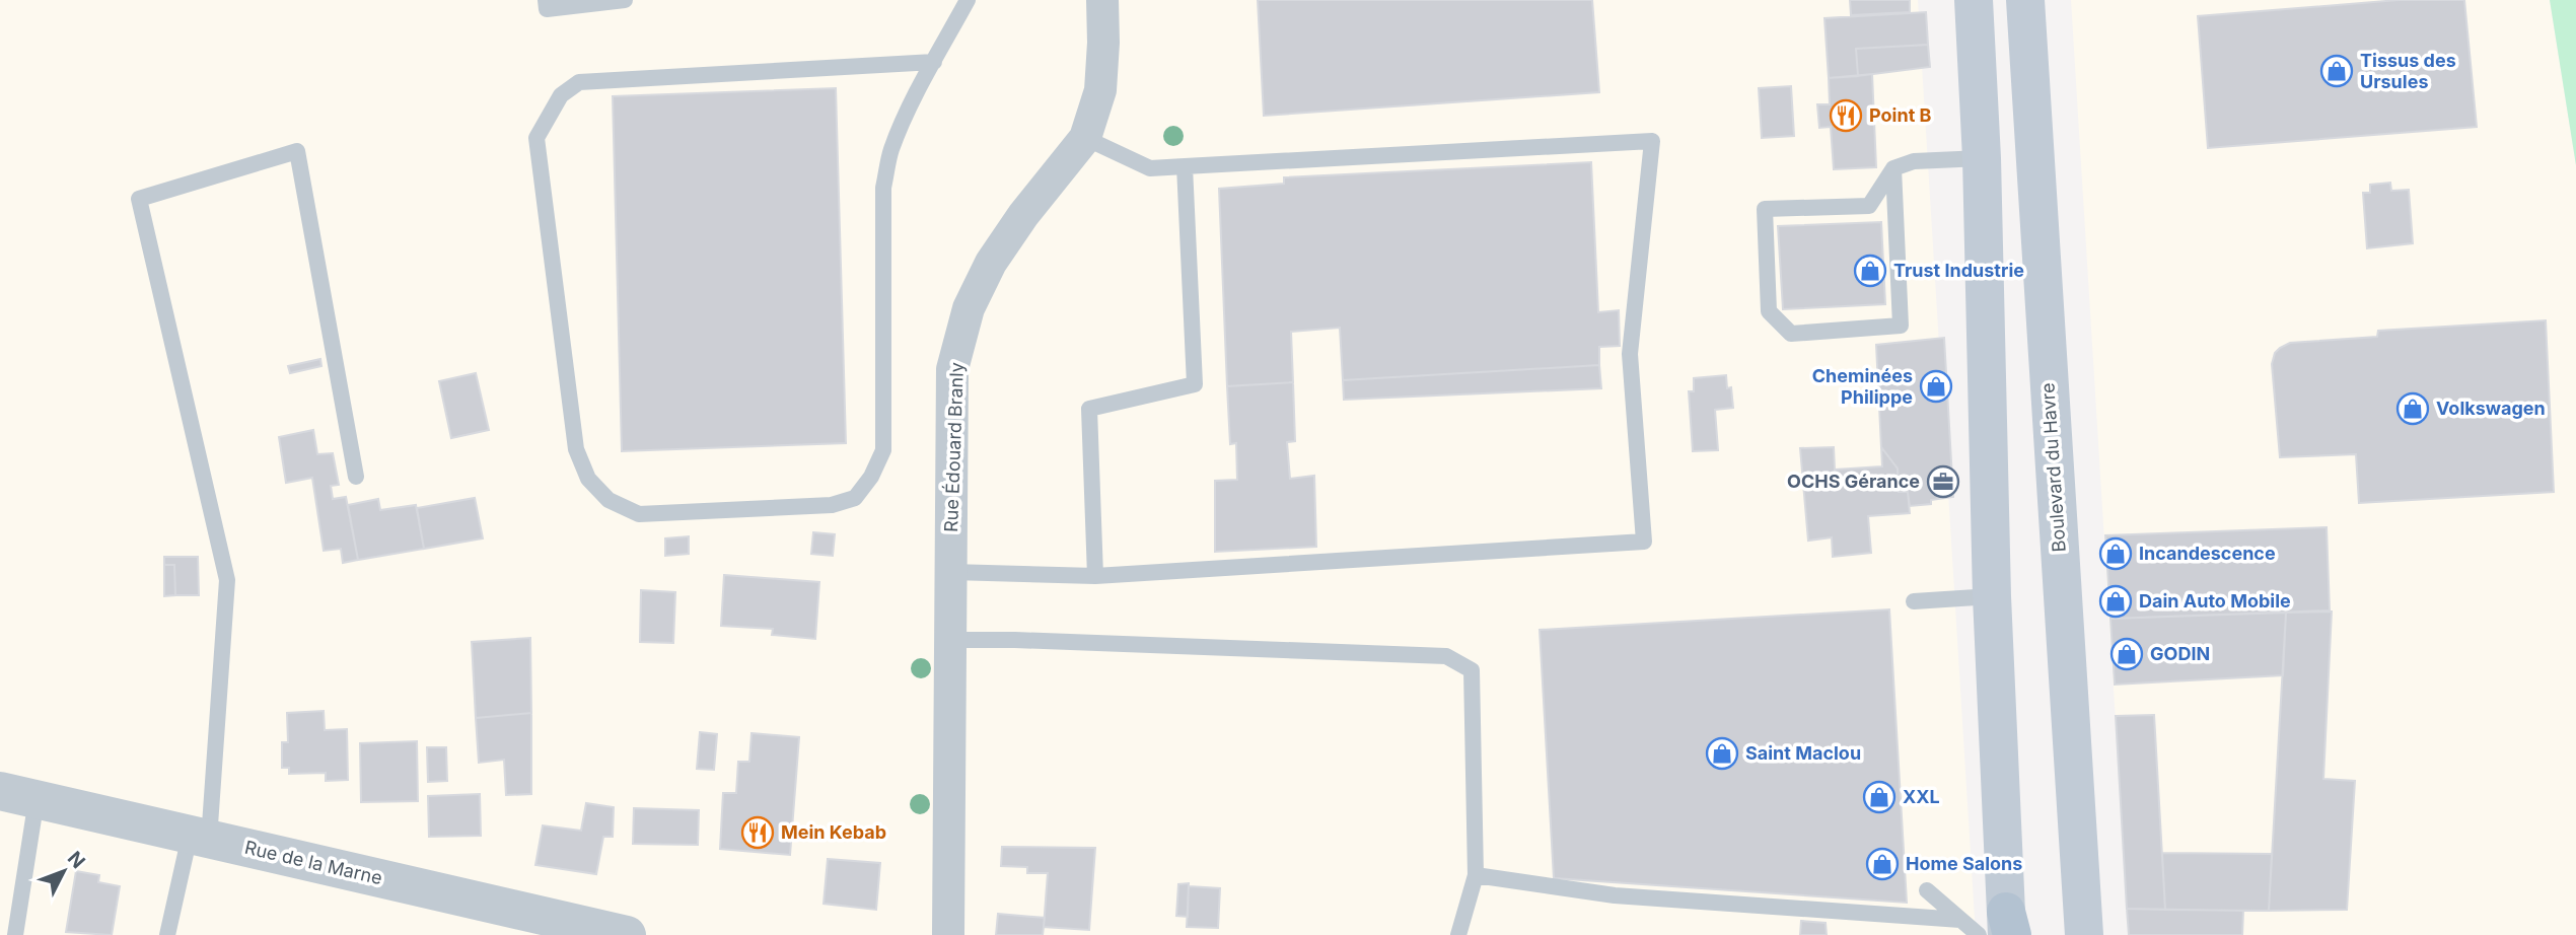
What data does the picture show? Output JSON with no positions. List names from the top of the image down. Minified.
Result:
{"streets":{"main road":["Boulevard du Havre"],"street":["Rue Édouard Branly","Rue de la Marne"]},"places":{"shop":["Tissus des Ursules","Trust Industrie","Cheminées Philippe","Volkswagen","Incandescence","Dain Auto Mobile","GODIN","Saint Maclou","XXL","Home Salons"],"restaurant":["Point B","Mein Kebab"],"office":["OCHS Gérance"]},"north":"top right"}
